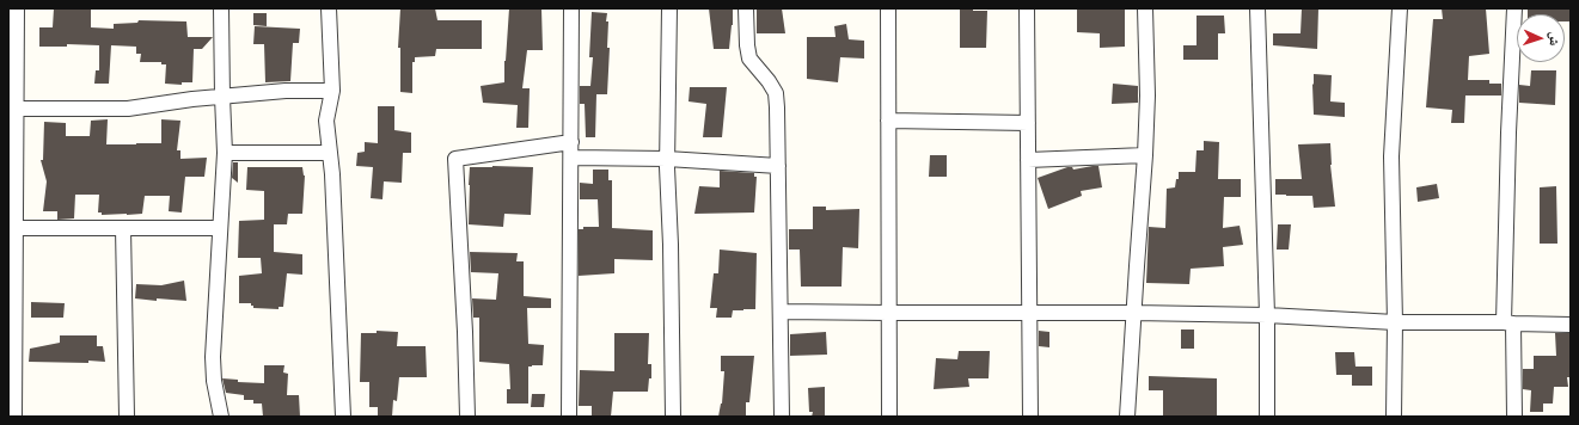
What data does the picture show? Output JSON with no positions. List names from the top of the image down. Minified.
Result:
{"north":"right"}
